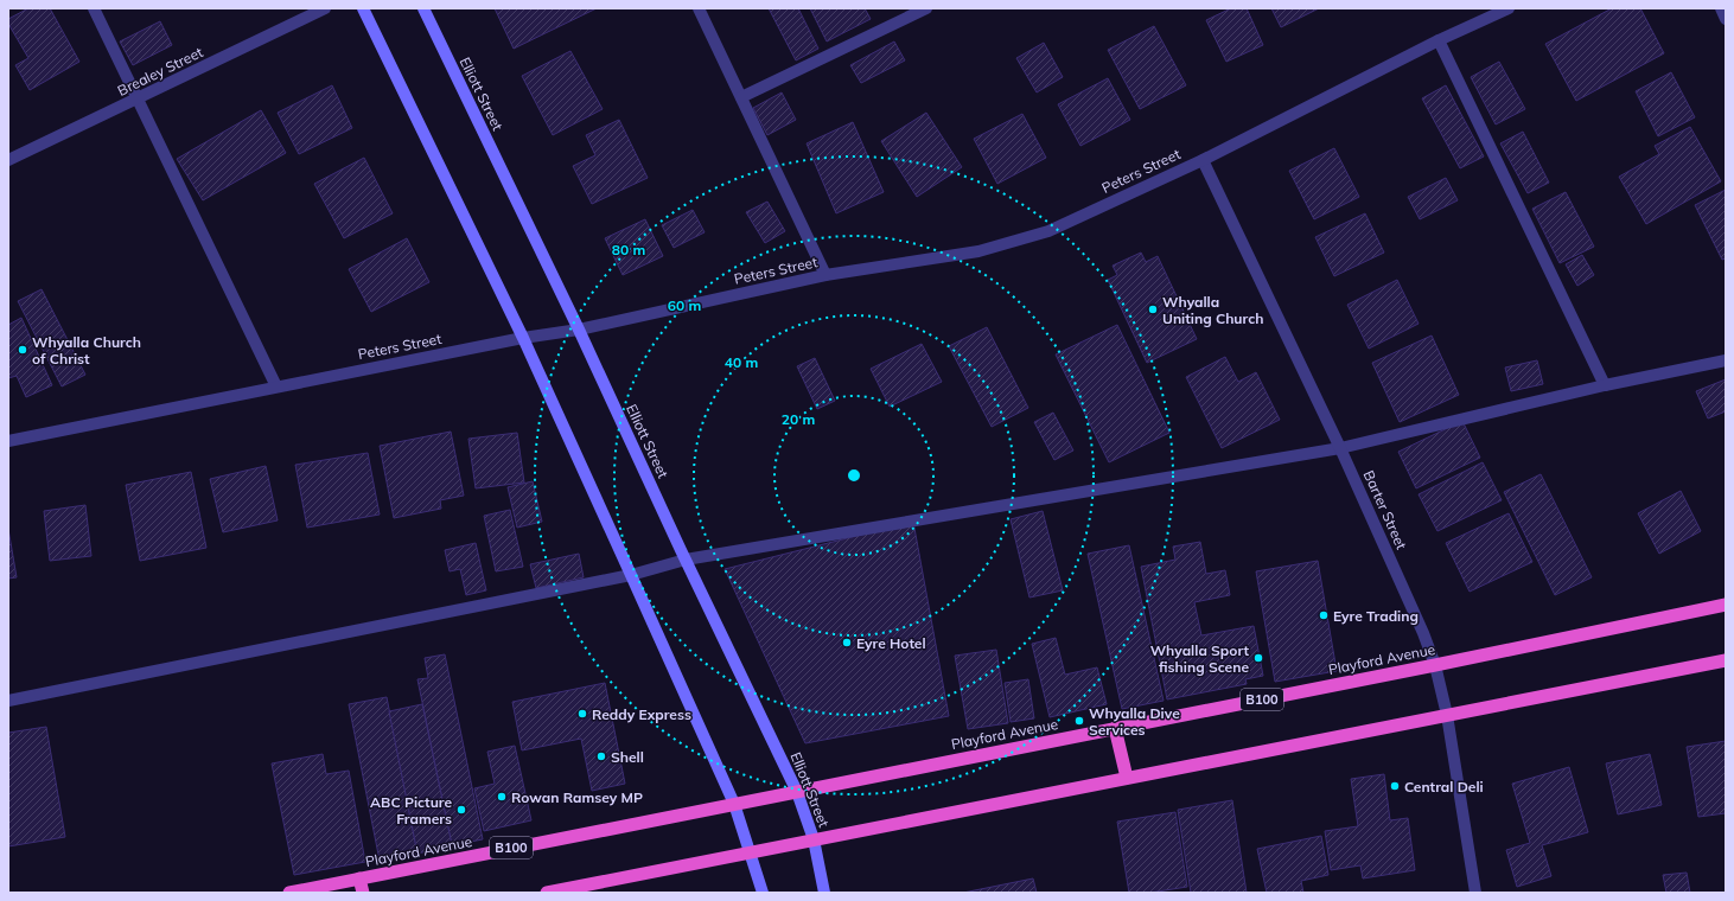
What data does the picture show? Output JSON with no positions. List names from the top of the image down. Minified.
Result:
{"streets":{"highway":["Playford Avenue","B100"],"main road":["Elliott Street"],"street":["Brealey Street","Peters Street","Barter Street"]},"crossings":[["Elliott Street","Peters Street"],["Elliott Street","Playford Avenue"],["Peters Street","Barter Street"],["Barter Street","Playford Avenue"]],"places":["Whyalla Uniting Church","Whyalla Church of Christ","Eyre Trading","Eyre Hotel","Whyalla Sport fishing Scene","Reddy Express","Whyalla Dive Services","Shell","Central Deli","Rowan Ramsey MP","ABC Picture Framers"],"rings":["80 m","60 m","40 m","20 m"]}
